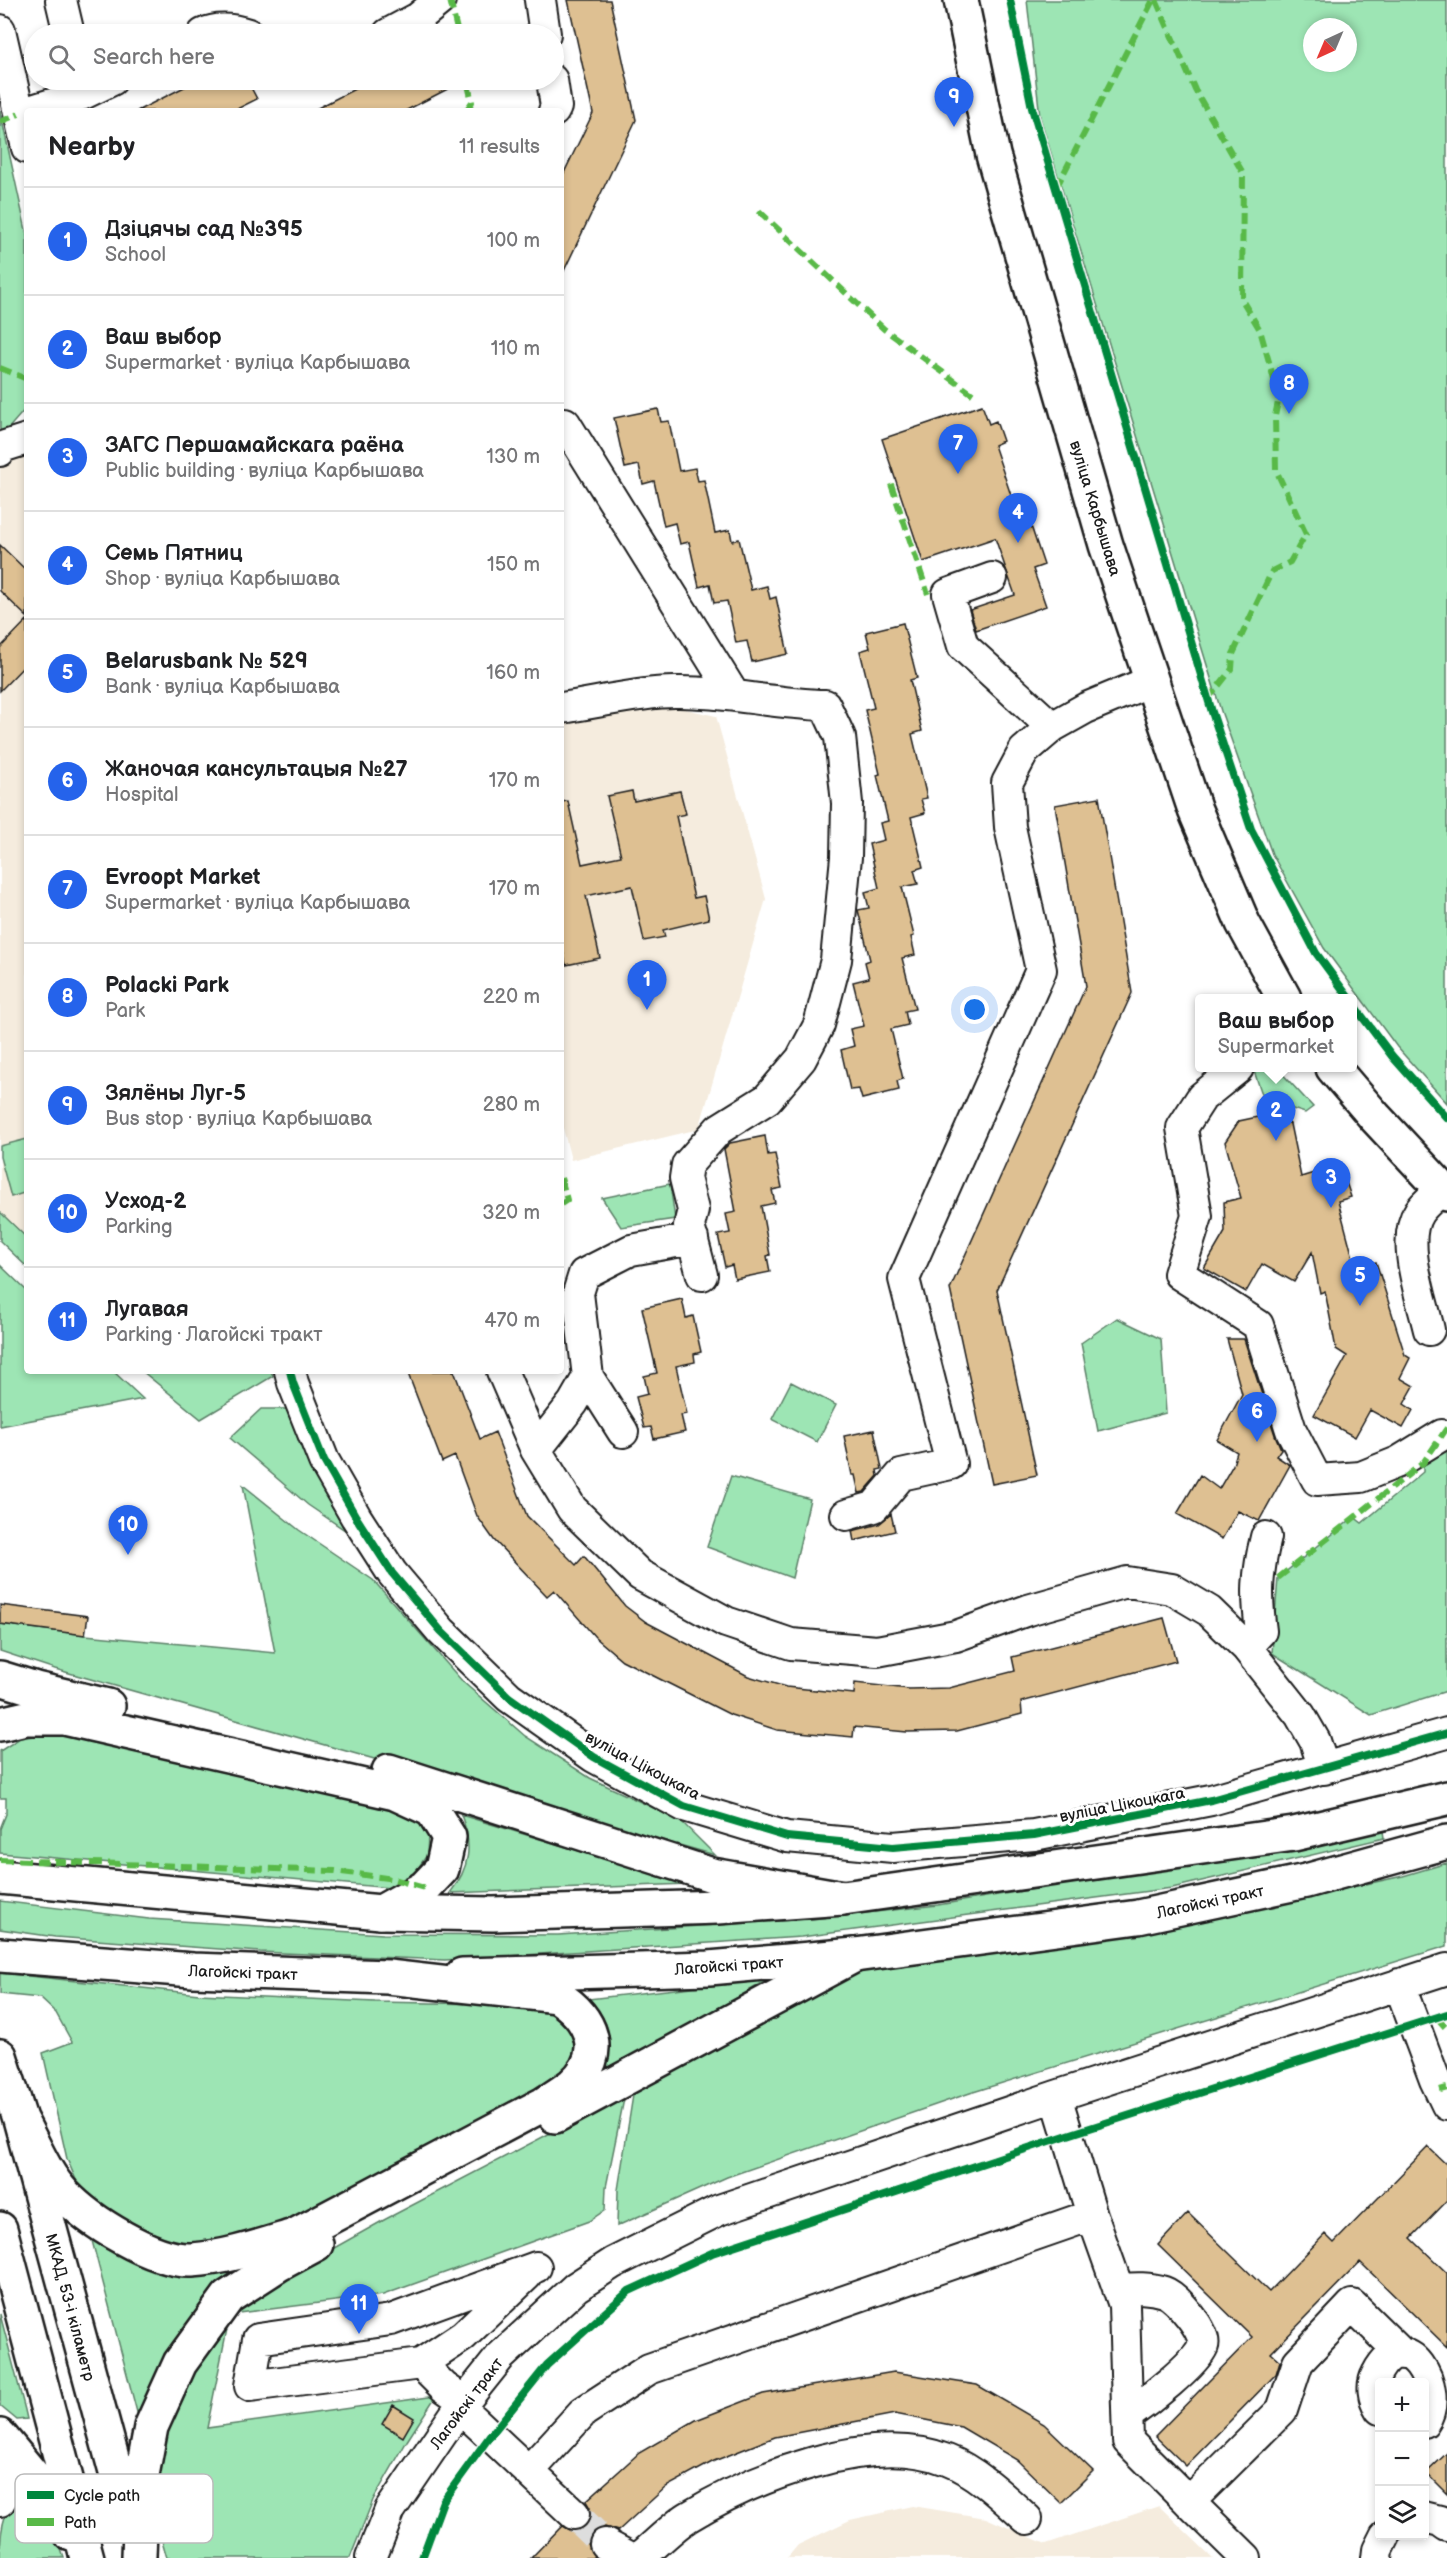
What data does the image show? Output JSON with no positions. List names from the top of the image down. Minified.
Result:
{"streets":{"main road":["вуліца Карбышава","Лагойскі тракт","МКАД, 53-і кіламетр"],"street":["вуліца Цікоцкага"]},"legend":["Cycle path","Path"],"north":"bottom left","page":{"search":"Search here","pins":["9","8","7","4","1","2","3","5","6","10","11"],"heading":["Nearby","11 results"],"list":[{"mark":"1","name":"Дзіцячы сад №395","note":"School","value":"100 m"},{"mark":"2","name":"Ваш выбор","note":"Supermarket · вуліца Карбышава","value":"110 m"},{"mark":"3","name":"ЗАГС Першамайскага раёна","note":"Public building · вуліца Карбышава","value":"130 m"},{"mark":"4","name":"Семь Пятниц","note":"Shop · вуліца Карбышава","value":"150 m"},{"mark":"5","name":"Belarusbank № 529","note":"Bank · вуліца Карбышава","value":"160 m"},{"mark":"6","name":"Жаночая кансультацыя №27","note":"Hospital","value":"170 m"},{"mark":"7","name":"Evroopt Market","note":"Supermarket · вуліца Карбышава","value":"170 m"},{"mark":"8","name":"Polacki Park","note":"Park","value":"220 m"},{"mark":"9","name":"Зялёны Луг-5","note":"Bus stop · вуліца Карбышава","value":"280 m"},{"mark":"10","name":"Усход-2","note":"Parking","value":"320 m"},{"mark":"11","name":"Лугавая","note":"Parking · Лагойскі тракт","value":"470 m"}],"popup":["Ваш выбор","Supermarket"],"map_buttons":["+","−"]}}
